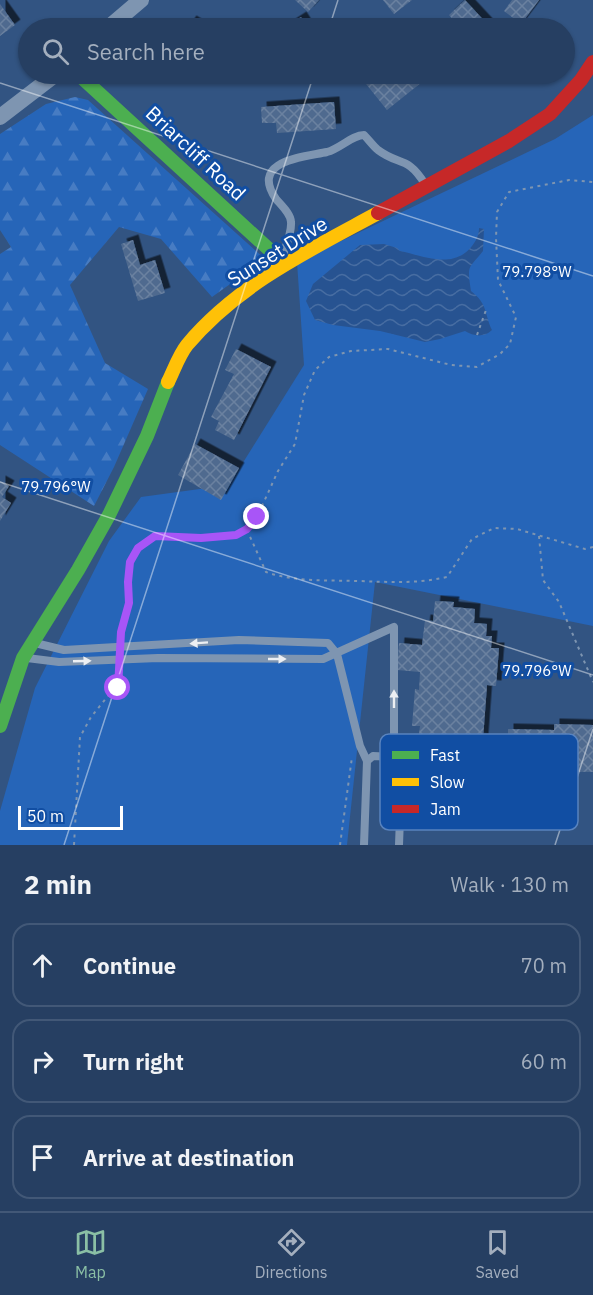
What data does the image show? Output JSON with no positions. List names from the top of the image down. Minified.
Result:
{"streets":{"street":["Briarcliff Road","Sunset Drive"]},"crossings":[["Briarcliff Road","Sunset Drive"]],"legend":["Fast","Slow","Jam"],"scale_bar":"50 m","page":{"search":"Search here","scale":"50 m","heading":["2 min","Walk · 130 m"],"list":[["Continue","70 m"],["Turn right","60 m"],"Arrive at destination"],"nav":["Map","Directions","Saved"]},"coordinates":["79.798°W","79.796°W"]}
